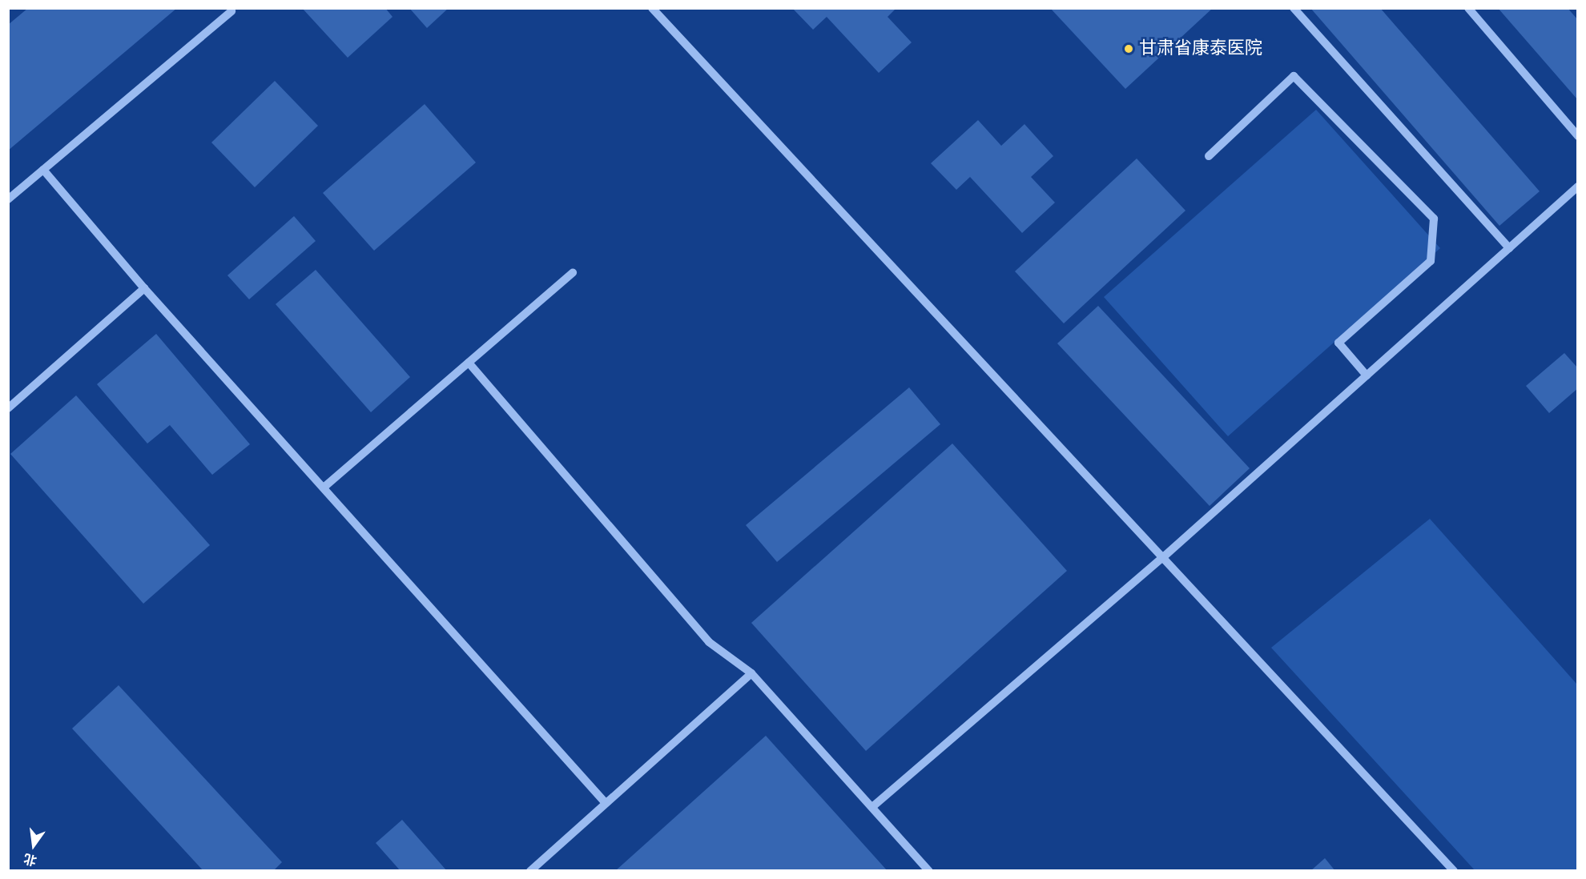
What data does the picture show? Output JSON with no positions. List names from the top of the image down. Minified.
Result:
{"places":["甘肃省康泰医院"],"north":"bottom"}
